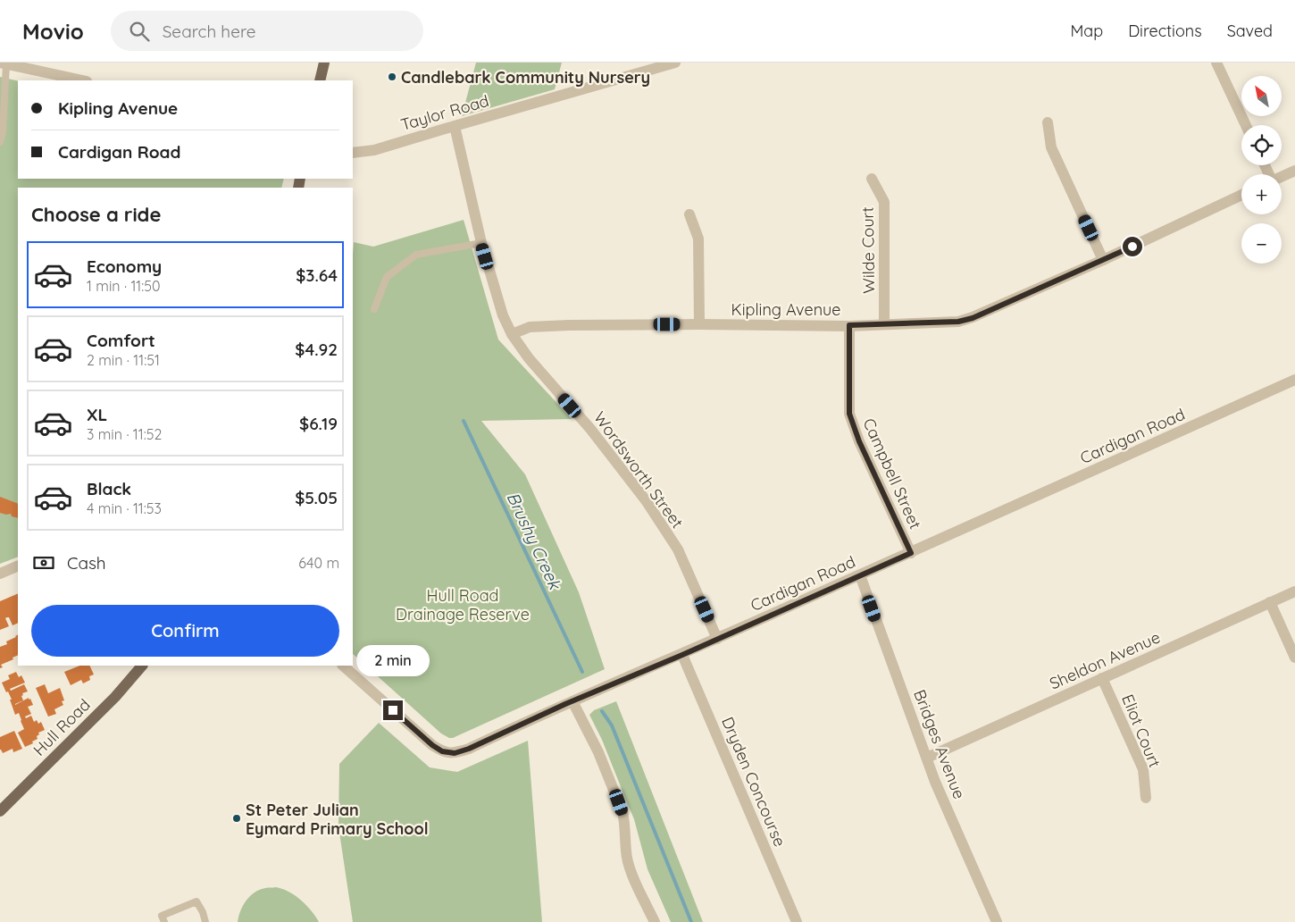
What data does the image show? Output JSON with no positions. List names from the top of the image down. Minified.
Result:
{"streets":{"main road":["Hull Road"],"street":["Taylor Road","Wilde Court","Kipling Avenue","Cardigan Road","Wordsworth Street","Campbell Street","Sheldon Avenue","Eliot Court","Bridges Avenue","Dryden Concourse"]},"crossings":[["Wilde Court","Kipling Avenue"],["Kipling Avenue","Wordsworth Street"],["Kipling Avenue","Campbell Street"],["Cardigan Road","Wordsworth Street"],["Cardigan Road","Campbell Street"],["Cardigan Road","Bridges Avenue"],["Cardigan Road","Dryden Concourse"],["Sheldon Avenue","Eliot Court"],["Sheldon Avenue","Bridges Avenue"]],"water":["Brushy Creek"],"parks":["Hull Road Drainage Reserve"],"places":["Candlebark Community Nursery","St Peter Julian Eymard Primary School"],"north":"top left","page":{"header":"Movio","search":"Search here","nav":["Map","Directions","Saved"],"map_buttons":["+","−"],"banner":["Kipling Avenue","Cardigan Road"],"heading":"Choose a ride","list":[{"name":"Economy","note":"1 min · 11:50","value":"$3.64"},{"name":"Comfort","note":"2 min · 11:51","value":"$4.92"},{"name":"XL","note":"3 min · 11:52","value":"$6.19"},{"name":"Black","note":"4 min · 11:53","value":"$5.05"}],"pay":["Cash","640 m"],"buttons":"Confirm","bubble":"2 min"}}
